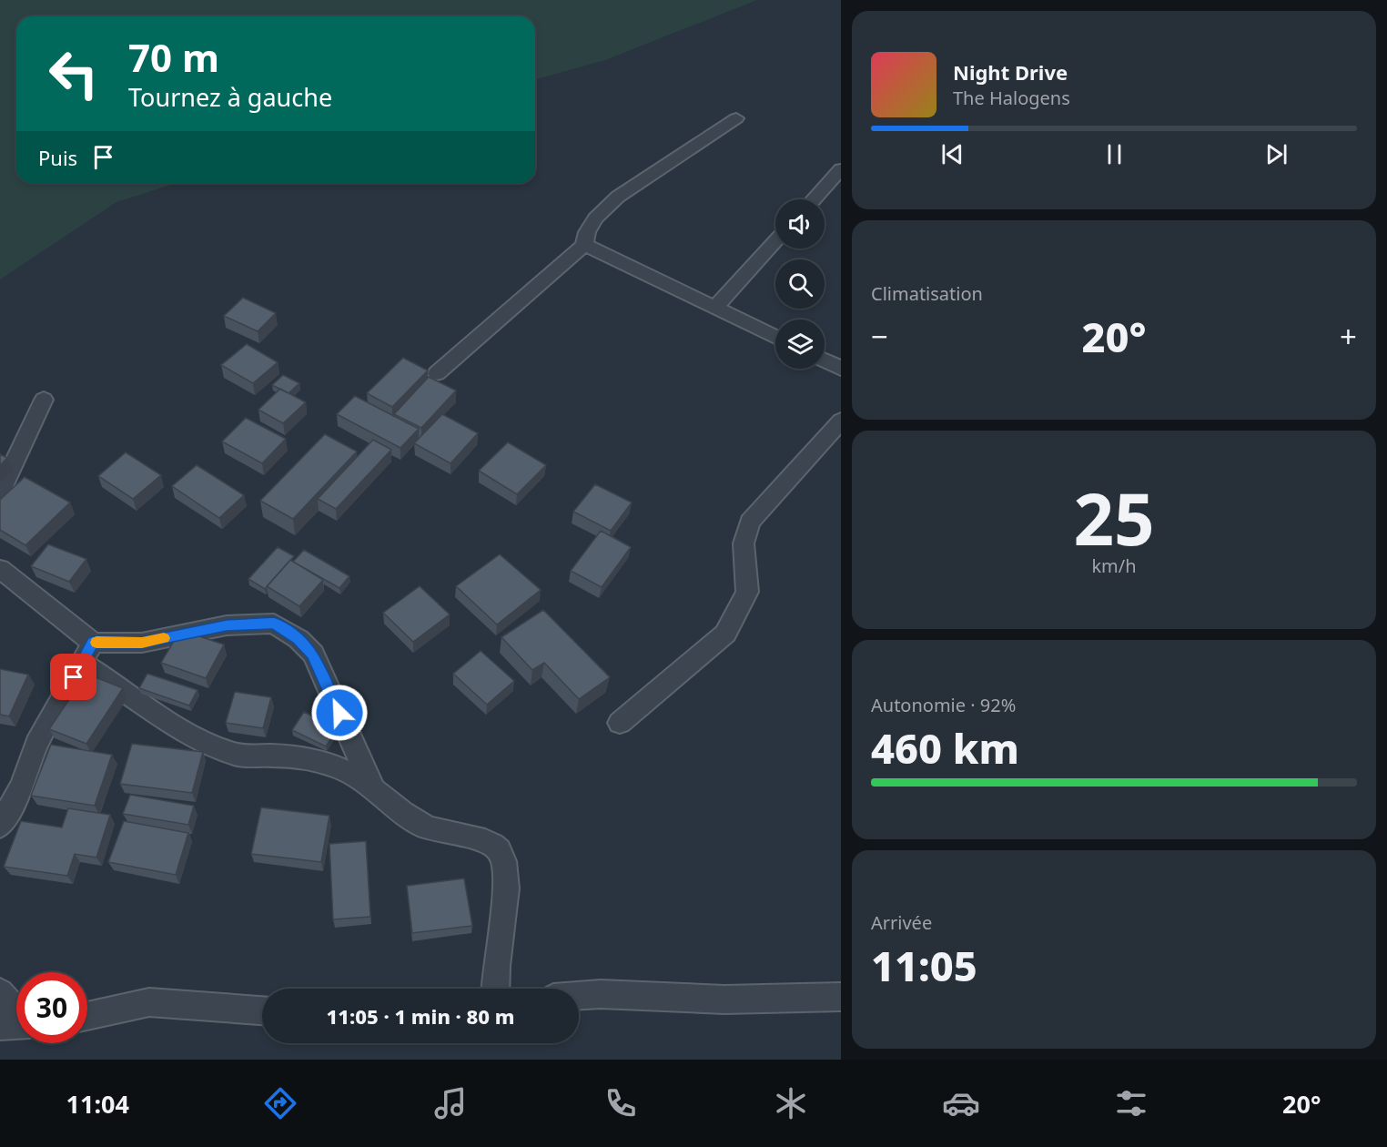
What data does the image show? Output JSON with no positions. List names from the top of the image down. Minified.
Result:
{"page":{"turn":["70 m","Tournez à gauche"],"song":["Night Drive","The Halogens"],"then":"Puis","tile":["Climatisation",["25","km/h"],["Autonomie · 92%","460 km"],["Arrivée","11:05"]],"heat":["−","20°","+"],"limit":"30","trip":"11:05 · 1 min · 80 m","tabs":["11:04","20°"]}}
